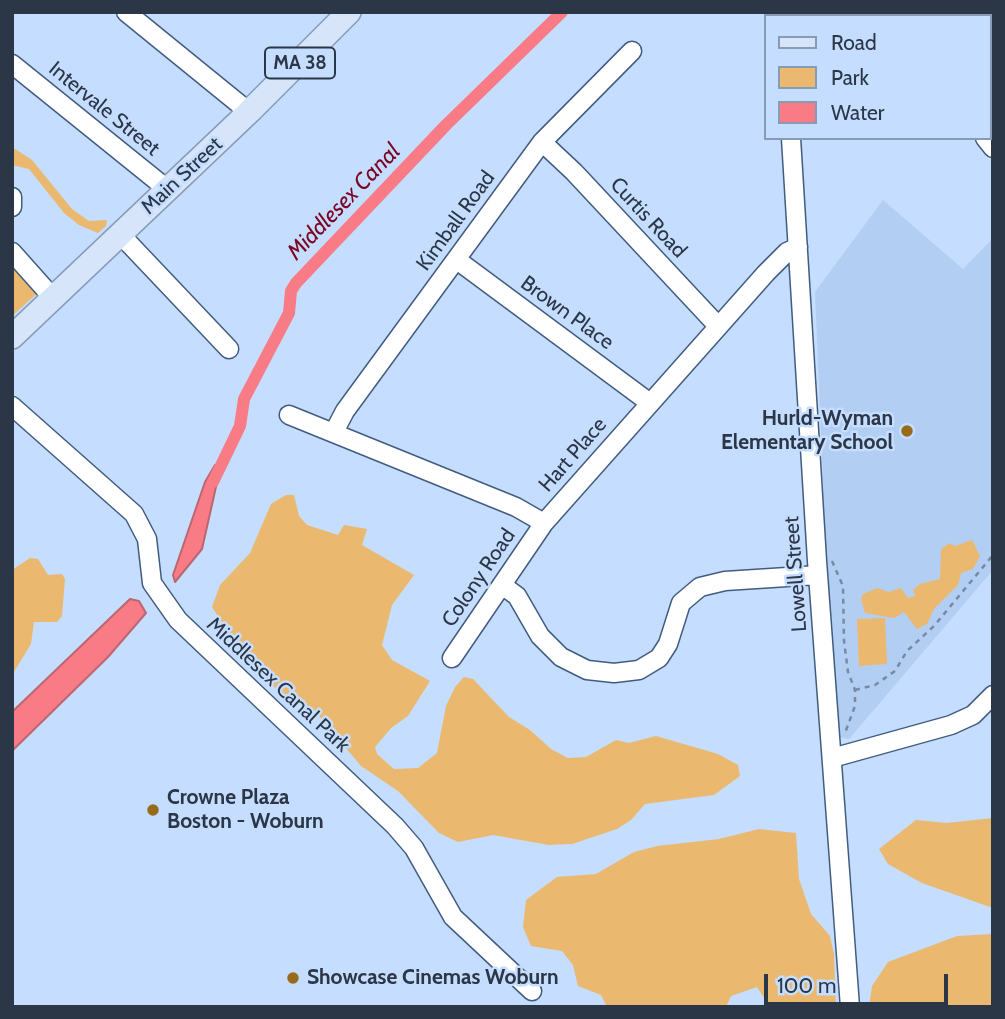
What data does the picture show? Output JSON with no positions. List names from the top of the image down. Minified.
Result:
{"streets":{"main road":["MA 38","Main Street"],"street":["Intervale Street","Curtis Road","Kimball Road","Brown Place","Hart Place","Lowell Street","Colony Road","Middlesex Canal Park"]},"crossings":[["Intervale Street","Main Street"],["Curtis Road","Kimball Road"],["Curtis Road","Hart Place"],["Kimball Road","Brown Place"],["Kimball Road","Hart Place"],["Brown Place","Hart Place"],["Hart Place","Lowell Street"],["Hart Place","Colony Road"]],"water":["Middlesex Canal"],"places":["Hurld-Wyman Elementary School","Crowne Plaza Boston - Woburn","Showcase Cinemas Woburn"],"legend":["Road","Park","Water"],"scale_bar":"100 m"}
